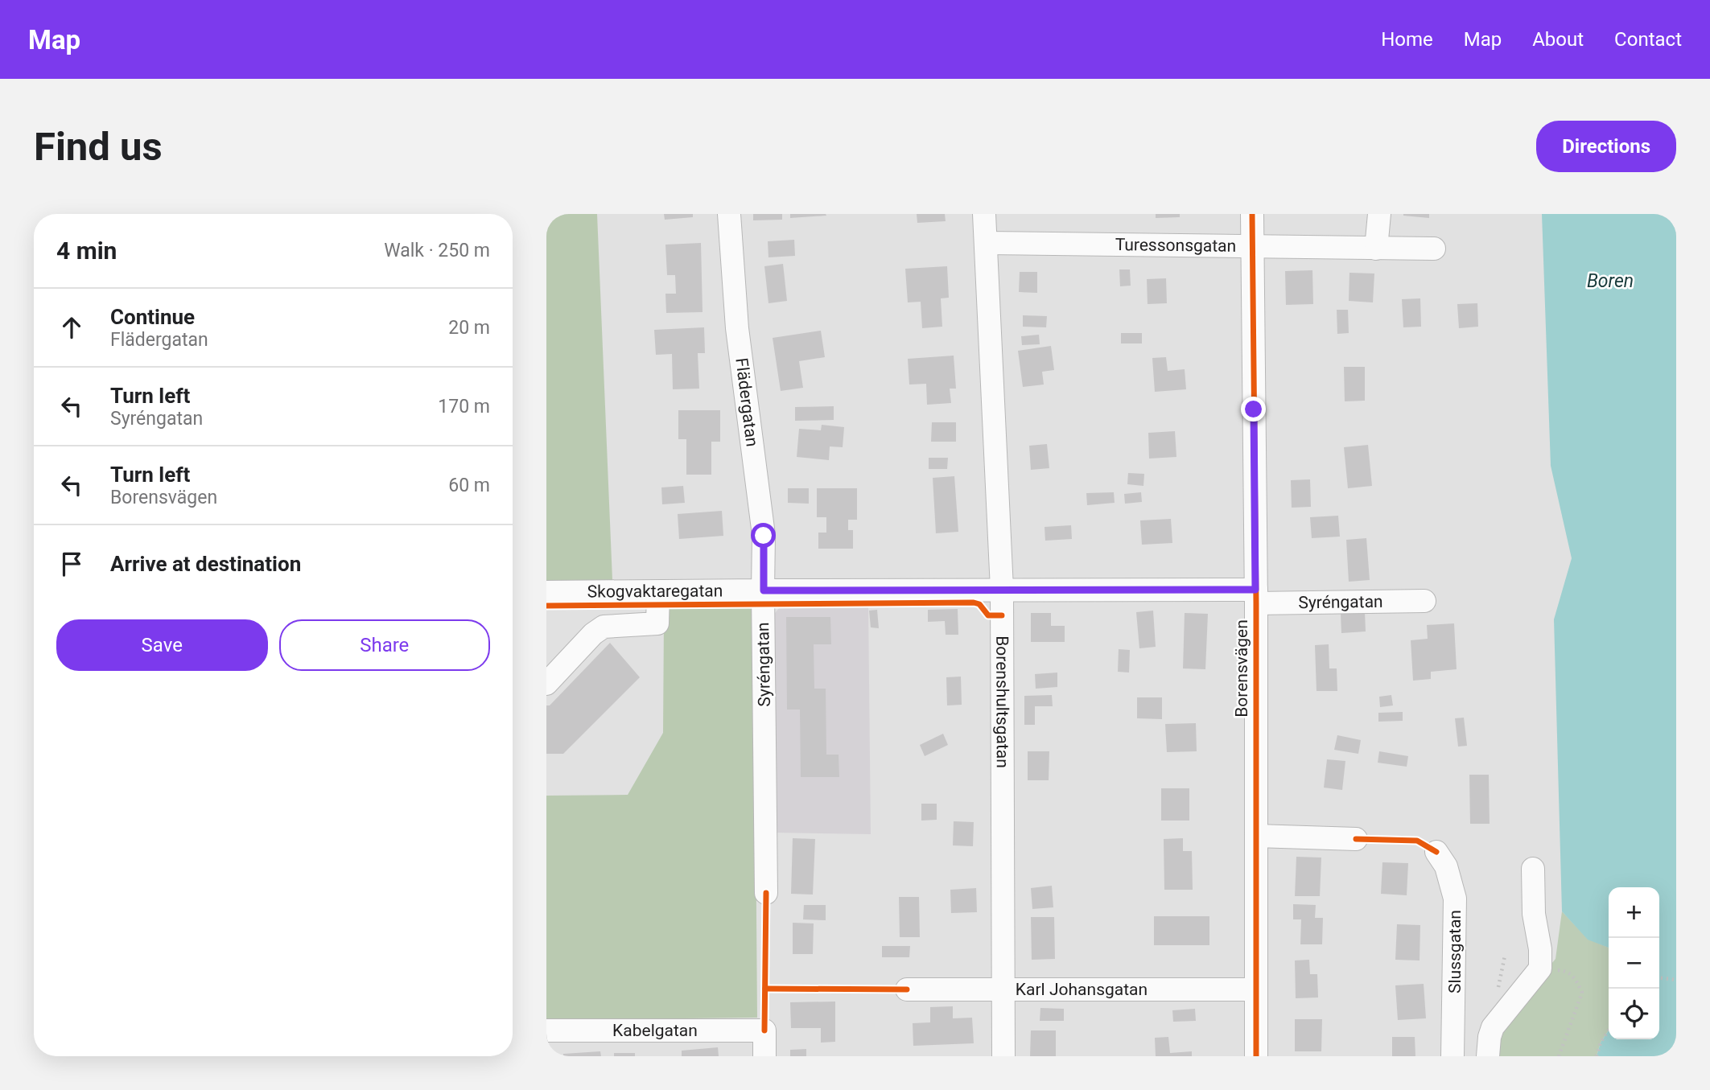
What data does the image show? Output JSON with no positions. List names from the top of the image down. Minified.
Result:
{"streets":{"street":["Turessonsgatan","Flädergatan","Skogvaktaregatan","Syréngatan","Borensvägen","Borenshultsgatan","Slussgatan","Karl Johansgatan","Kabelgatan"]},"crossings":[["Turessonsgatan","Borensvägen"],["Turessonsgatan","Borenshultsgatan"],["Flädergatan","Skogvaktaregatan"],["Flädergatan","Syréngatan"],["Skogvaktaregatan","Syréngatan"],["Syréngatan","Borensvägen"],["Syréngatan","Borenshultsgatan"],["Borensvägen","Karl Johansgatan"],["Borenshultsgatan","Karl Johansgatan"]],"water":["Boren"],"page":{"header":"Map","nav":["Home","Map","About","Contact"],"buttons":["Directions",["Save","Share"]],"title":"Find us","heading":["4 min","Walk · 250 m"],"list":[["Continue","Flädergatan","20 m"],["Turn left","Syréngatan","170 m"],["Turn left","Borensvägen","60 m"],"Arrive at destination"],"map_buttons":["+","−"]}}
